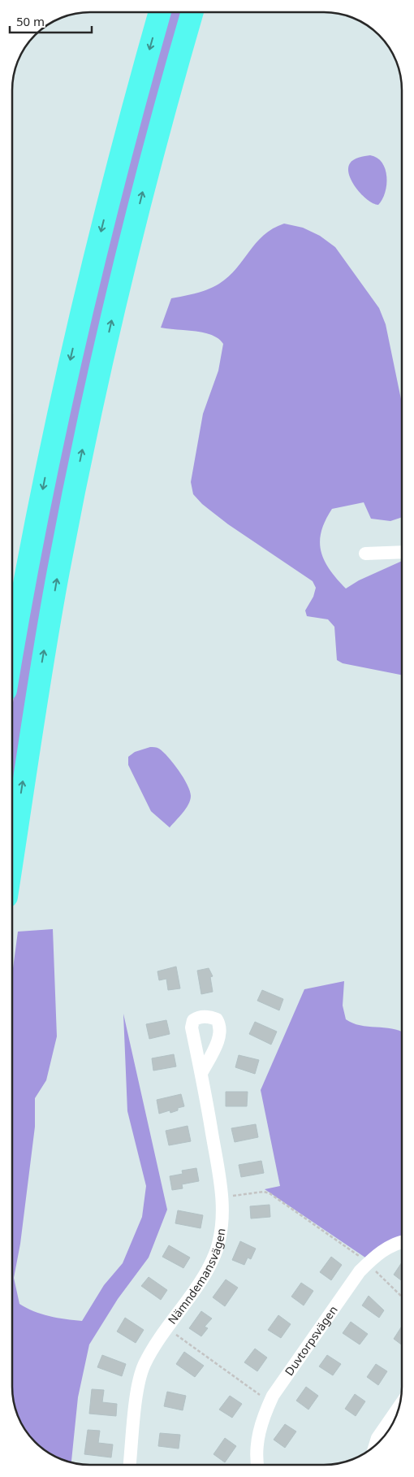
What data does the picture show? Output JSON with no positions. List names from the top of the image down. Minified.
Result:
{"streets":{"street":["Nämndemansvägen","Duvtorpsvägen"]},"scale_bar":"50 m"}
